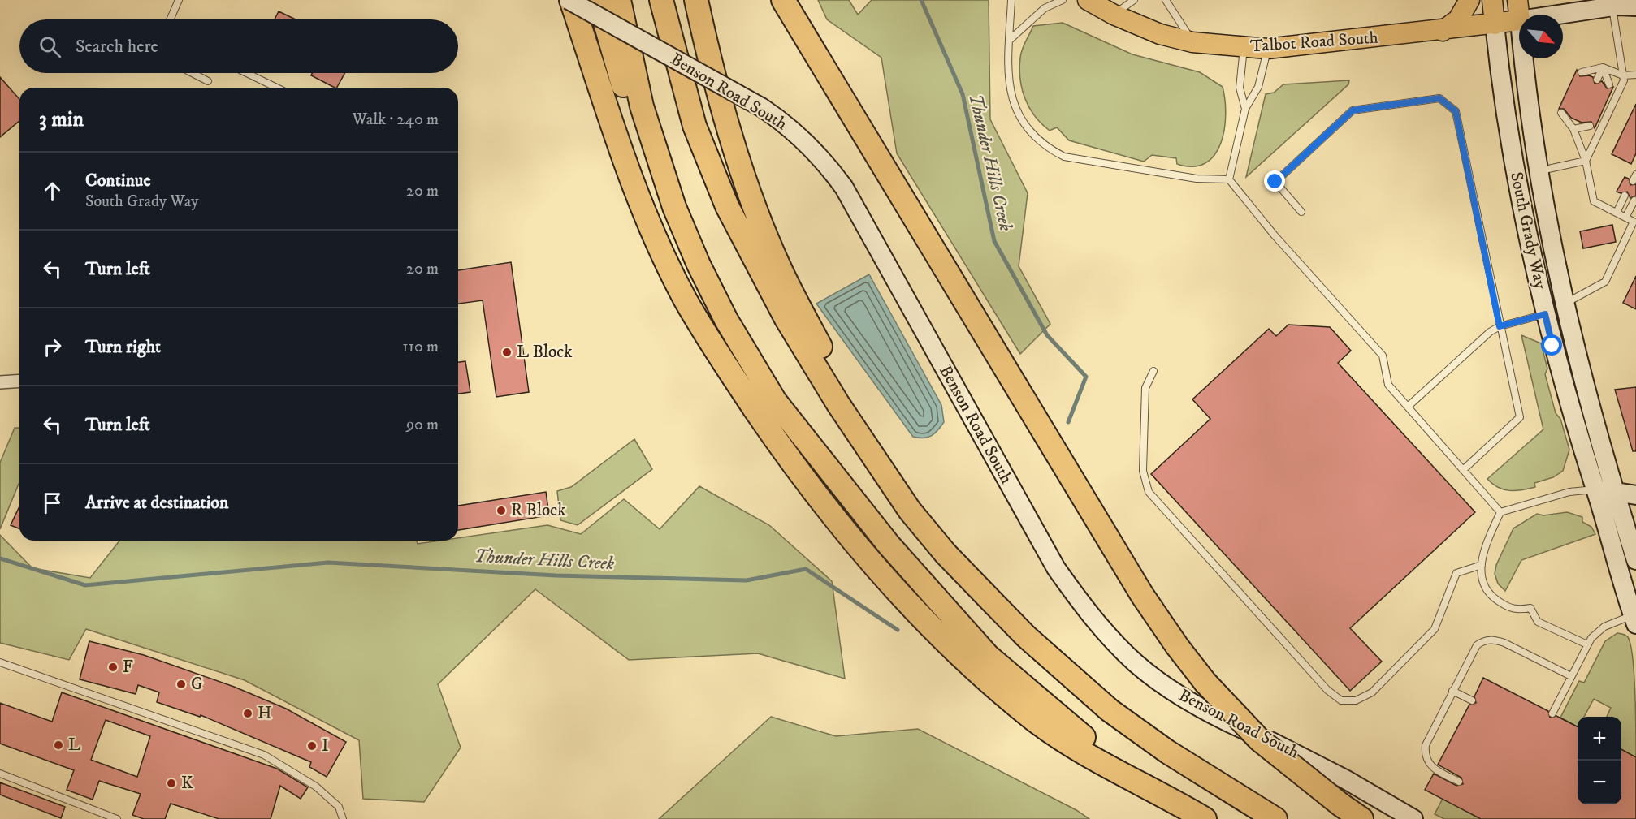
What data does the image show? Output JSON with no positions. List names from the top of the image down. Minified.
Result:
{"streets":{"main road":["Talbot Road South","South Grady Way"],"street":["Benson Road South"]},"crossings":[["Talbot Road South","South Grady Way"]],"water":["Thunder Hills Creek"],"places":["L Block","R Block","F","G","H","L","I","K"],"north":"bottom right","page":{"search":"Search here","heading":["3 min","Walk · 240 m"],"list":[["Continue","South Grady Way","20 m"],["Turn left","20 m"],["Turn right","110 m"],["Turn left","90 m"],"Arrive at destination"],"map_buttons":["+","−"]}}
